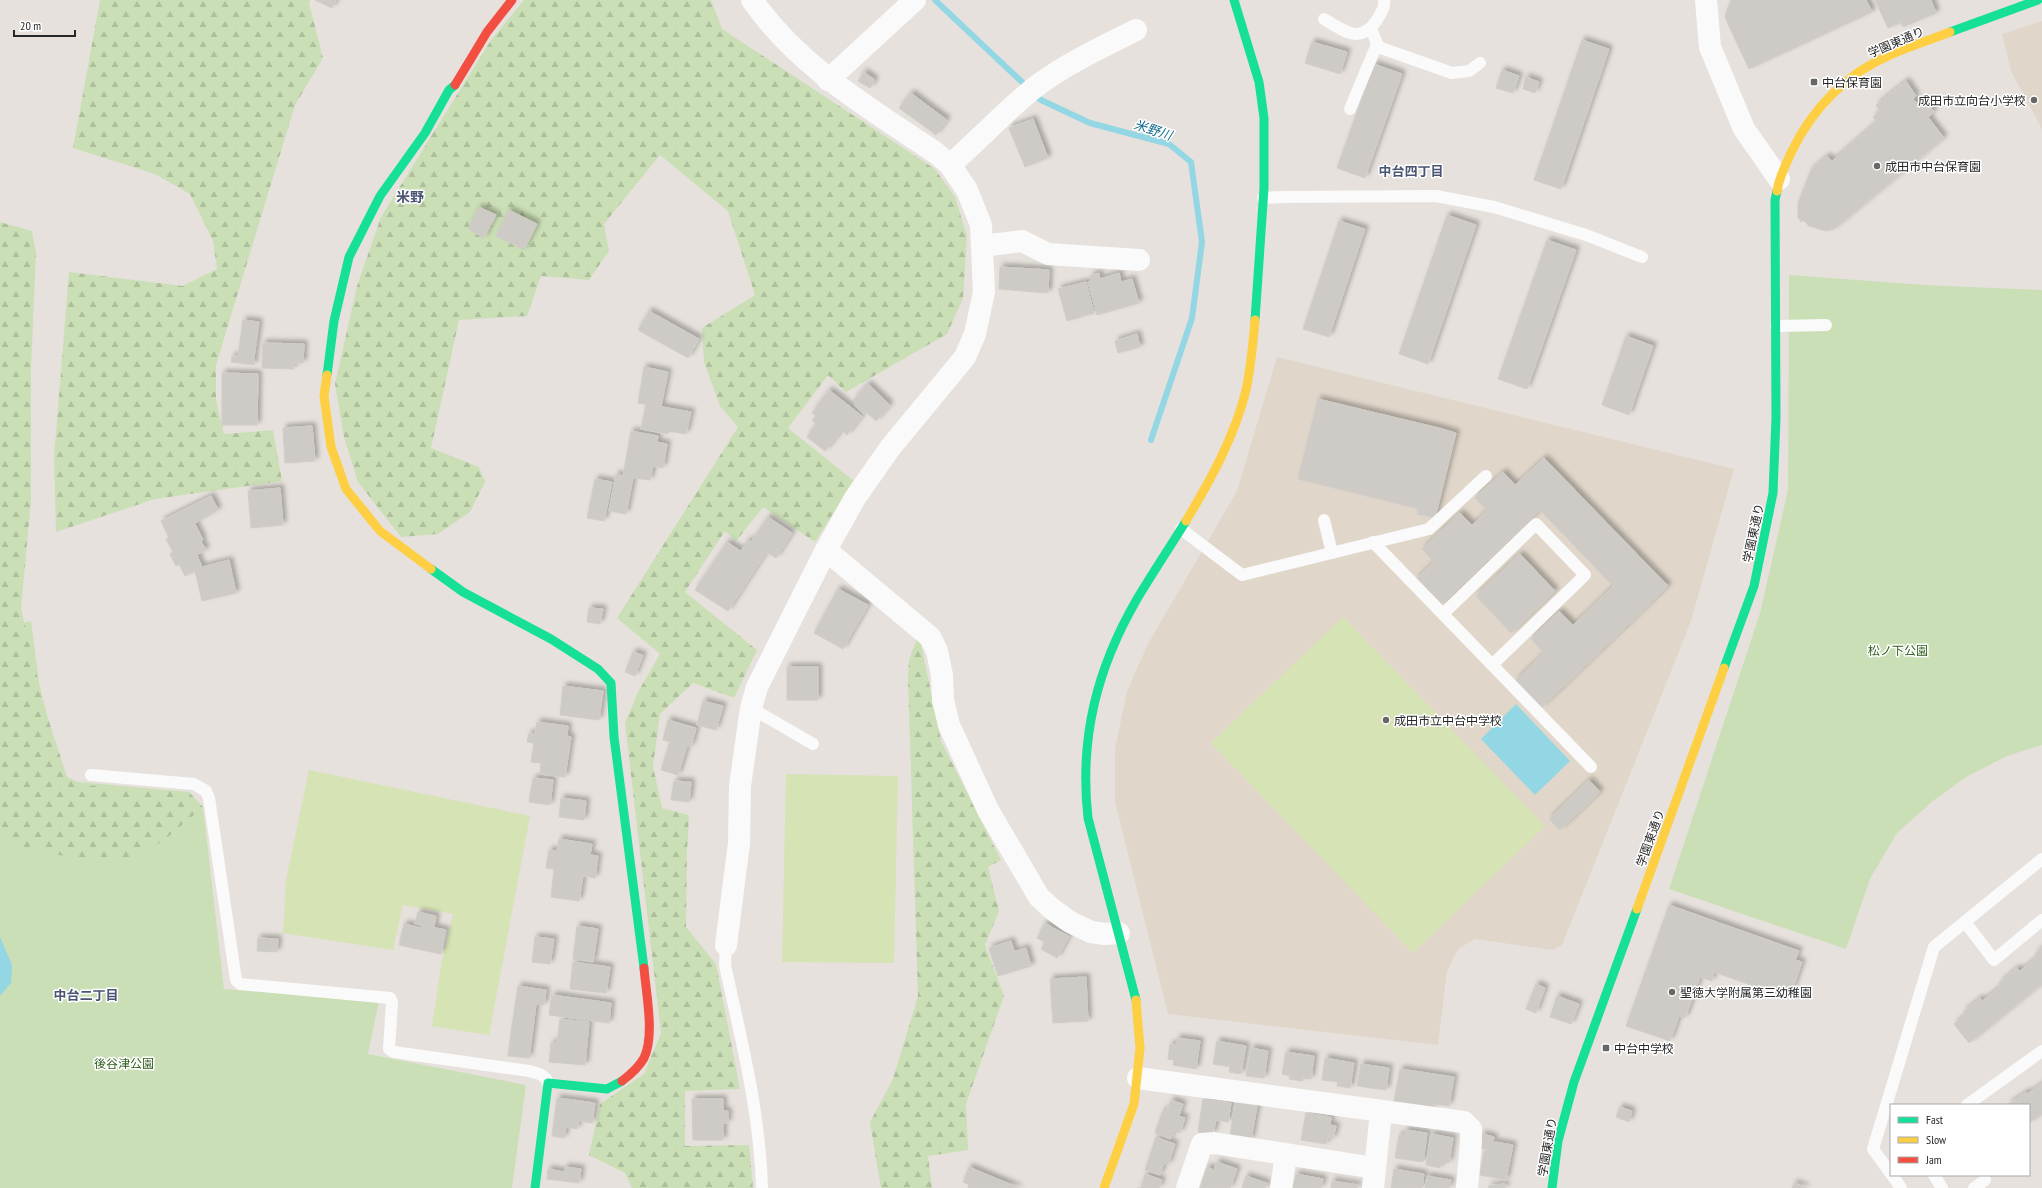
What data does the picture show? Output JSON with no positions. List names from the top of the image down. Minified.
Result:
{"streets":{"street":["学園東通り"]},"districts":["中台四丁目","米野","中台二丁目"],"water":["米野川"],"parks":["松ノ下公園","後谷津公園"],"places":{"transit":["中台保育園","中台中学校"],"other":["成田市立向台小学校","成田市中台保育園","成田市立中台中学校","聖徳大学附属第三幼稚園"]},"legend":["Fast","Slow","Jam"],"scale_bar":"20 m"}
